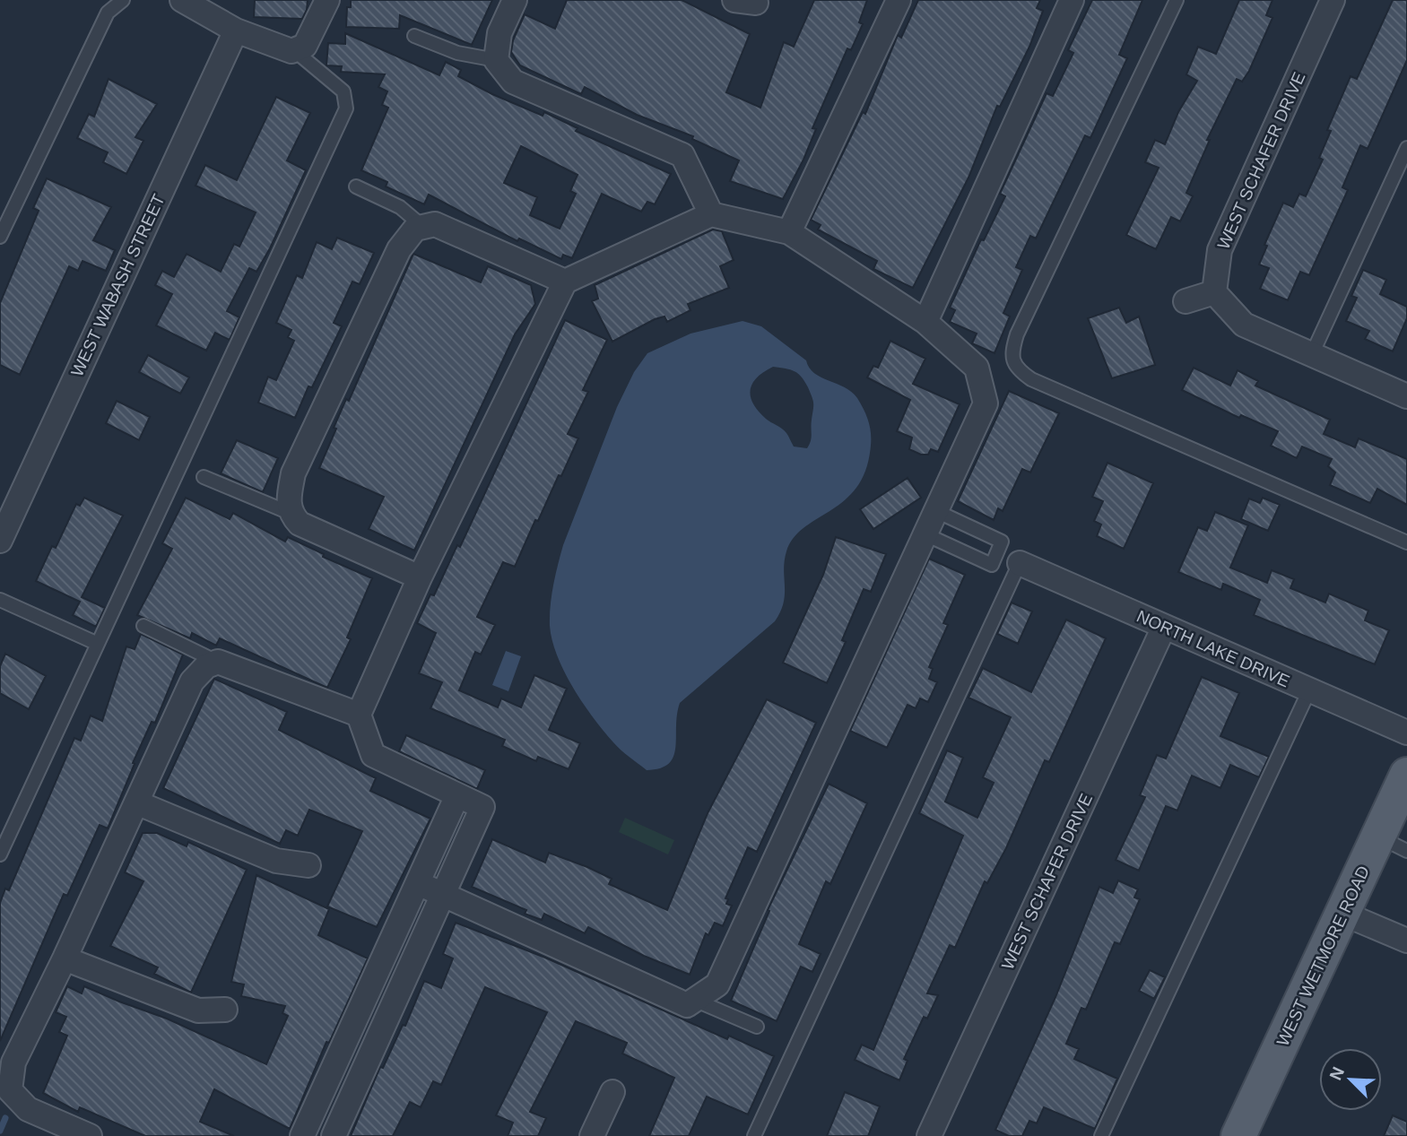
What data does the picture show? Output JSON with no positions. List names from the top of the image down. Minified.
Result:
{"streets":{"main road":["WEST WETMORE ROAD"],"street":["WEST SCHAFER DRIVE","WEST WABASH STREET","NORTH LAKE DRIVE"]},"crossings":[["WEST SCHAFER DRIVE","NORTH LAKE DRIVE"]],"north":"top left"}
